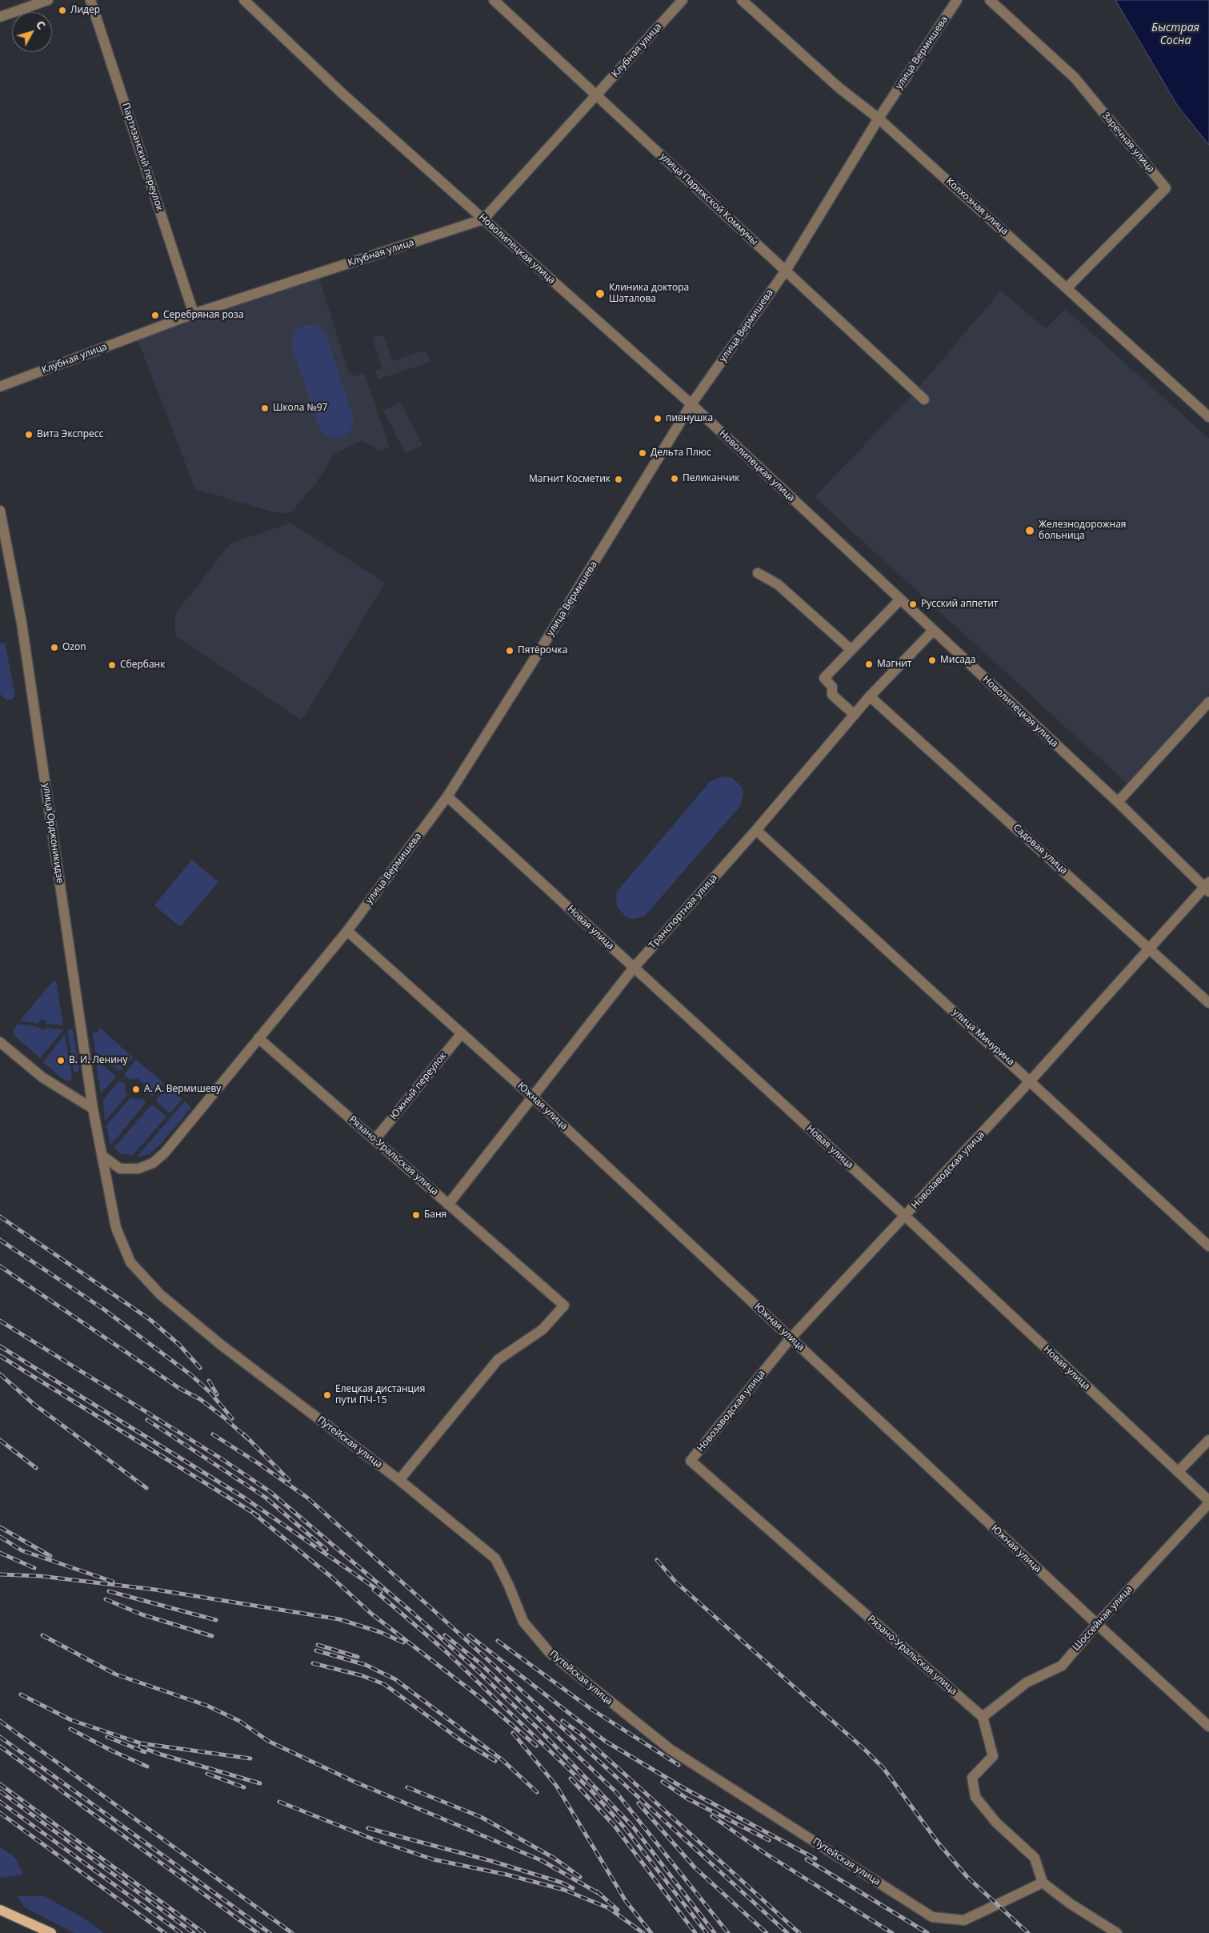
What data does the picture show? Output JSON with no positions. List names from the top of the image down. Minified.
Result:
{"streets":{"street":["Клубная улица","улица Вермишева","Заречная улица","Партизанский переулок","улица Парижской Коммуны","Колхозная улица","Новолипецкая улица","улица Орджоникидзе","Садовая улица","Транспортная улица","Новая улица","улица Мичурина","Южный переулок","Южная улица","Рязано-Уральская улица","Новозаводская улица","Путейская улица","Шоссейная улица"]},"crossings":[["Клубная улица","Партизанский переулок"],["Клубная улица","улица Парижской Коммуны"],["Клубная улица","Новолипецкая улица"],["улица Вермишева","улица Парижской Коммуны"],["улица Вермишева","Колхозная улица"],["улица Вермишева","Новолипецкая улица"],["улица Вермишева","улица Орджоникидзе"],["улица Вермишева","Новая улица"],["улица Вермишева","Южная улица"],["улица Вермишева","Рязано-Уральская улица"],["улица Вермишева","Путейская улица"],["Заречная улица","Колхозная улица"],["Новолипецкая улица","Транспортная улица"],["Новолипецкая улица","Новозаводская улица"],["улица Орджоникидзе","Путейская улица"],["Садовая улица","Транспортная улица"],["Садовая улица","Новозаводская улица"],["Транспортная улица","Новая улица"],["Транспортная улица","улица Мичурина"],["Транспортная улица","Южная улица"],["Транспортная улица","Рязано-Уральская улица"],["Новая улица","Новозаводская улица"],["Новая улица","Шоссейная улица"],["улица Мичурина","Новозаводская улица"],["Южный переулок","Южная улица"],["Южный переулок","Рязано-Уральская улица"],["Южная улица","Новозаводская улица"],["Южная улица","Шоссейная улица"],["Рязано-Уральская улица","Новозаводская улица"],["Рязано-Уральская улица","Путейская улица"],["Рязано-Уральская улица","Шоссейная улица"]],"water":["Быстрая Сосна"],"places":["Лидер","Клиника доктора Шаталова","Серебряная роза","Школа №97","пивнушка","Вита Экспресс","Дельта Плюс","Пеликанчик","Магнит Косметик","Железнодорожная больница","Русский аппетит","Ozon","Пятёрочка","Мисада","Магнит","Сбербанк","В. И. Ленину","А. А. Вермишеву","Баня","Елецкая дистанция пути ПЧ-15"],"north":"top right"}
